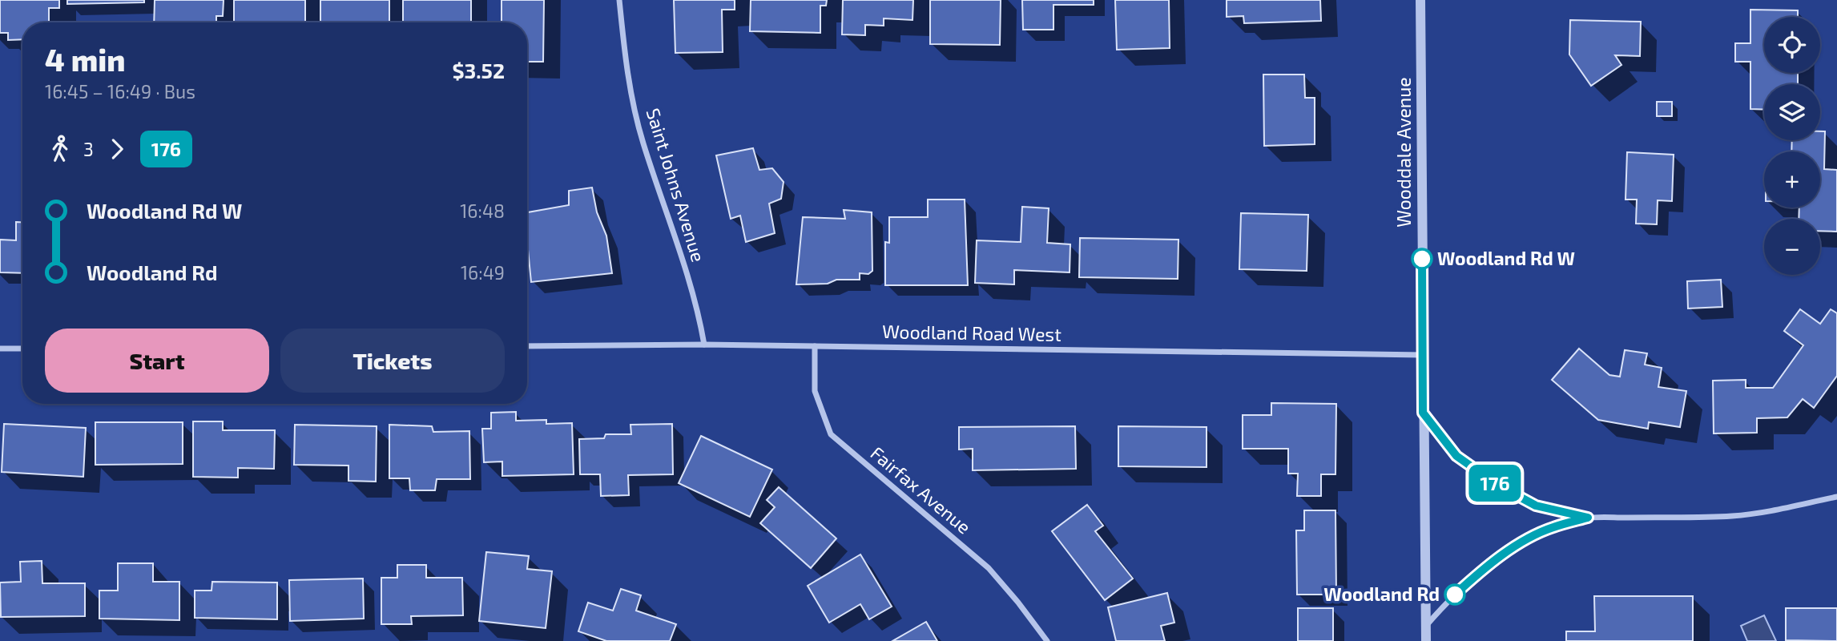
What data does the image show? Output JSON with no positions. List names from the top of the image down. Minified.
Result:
{"streets":{"street":["Wooddale Avenue","Saint Johns Avenue","Woodland Road West","Fairfax Avenue"]},"crossings":[["Wooddale Avenue","Woodland Road West"],["Saint Johns Avenue","Woodland Road West"],["Woodland Road West","Fairfax Avenue"]],"places":["Woodland Rd W","Woodland Rd"],"lines":["bus line 176"],"page":{"on_map":"176","map_buttons":["+","−"],"heading":["4 min","16:45 – 16:49 · Bus","$3.52"],"legs":["3","176"],"list":[{"name":"Woodland Rd W","value":"16:48"},{"name":"Woodland Rd","value":"16:49"}],"buttons":["Start","Tickets"]}}
